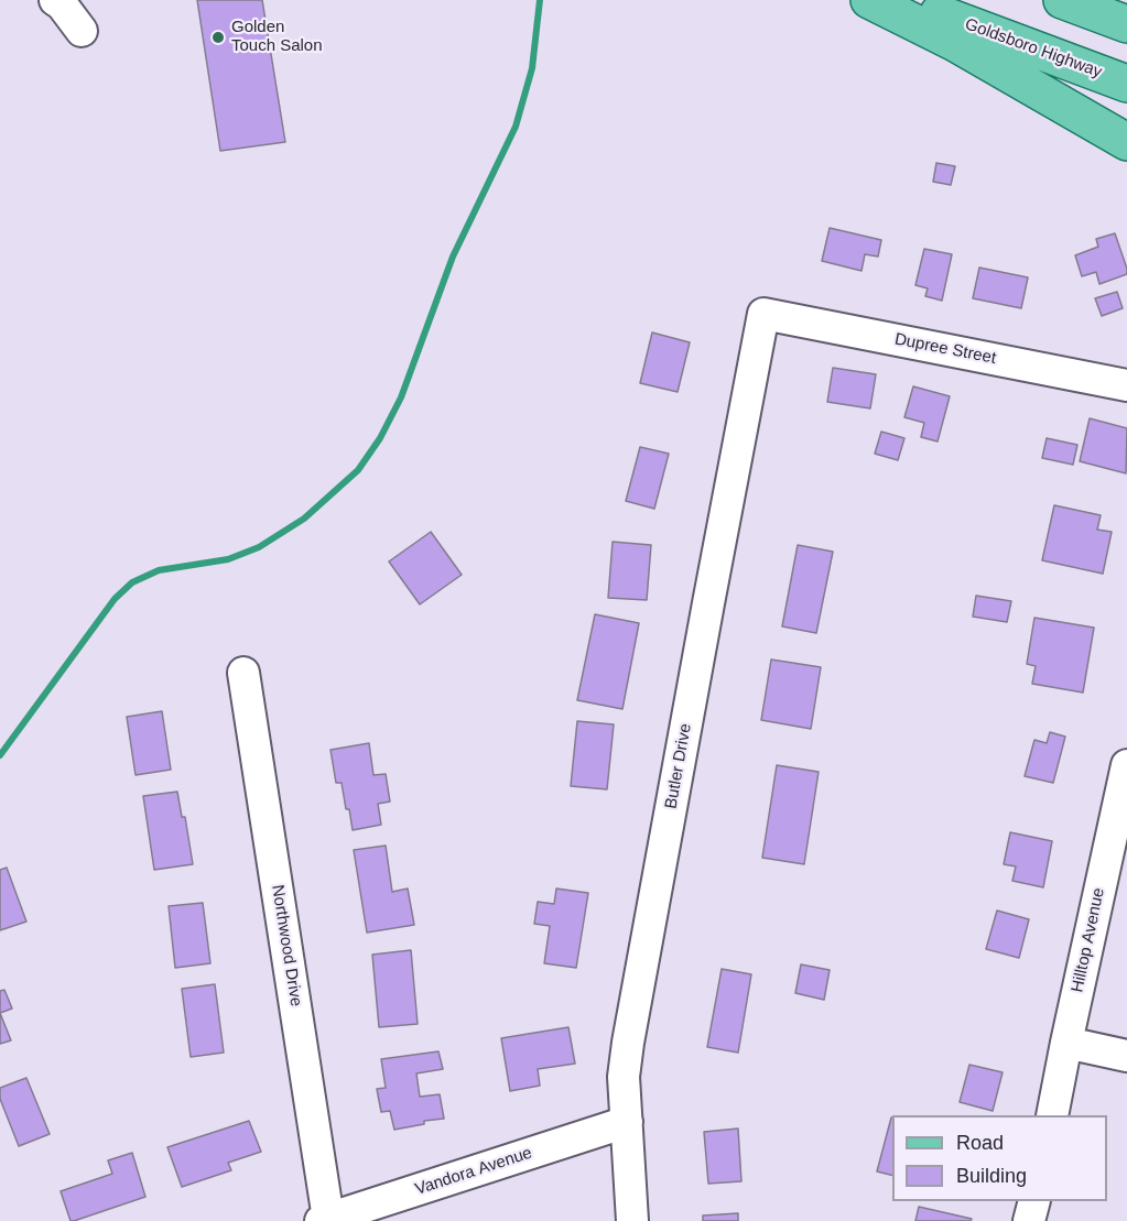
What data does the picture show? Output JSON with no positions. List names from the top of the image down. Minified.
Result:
{"streets":{"main road":["Goldsboro Highway"],"street":["Dupree Street","Butler Drive","Hilltop Avenue","Northwood Drive","Vandora Avenue"]},"crossings":[["Dupree Street","Butler Drive"],["Butler Drive","Vandora Avenue"],["Northwood Drive","Vandora Avenue"]],"places":["Golden Touch Salon"],"legend":["Road","Building"]}
